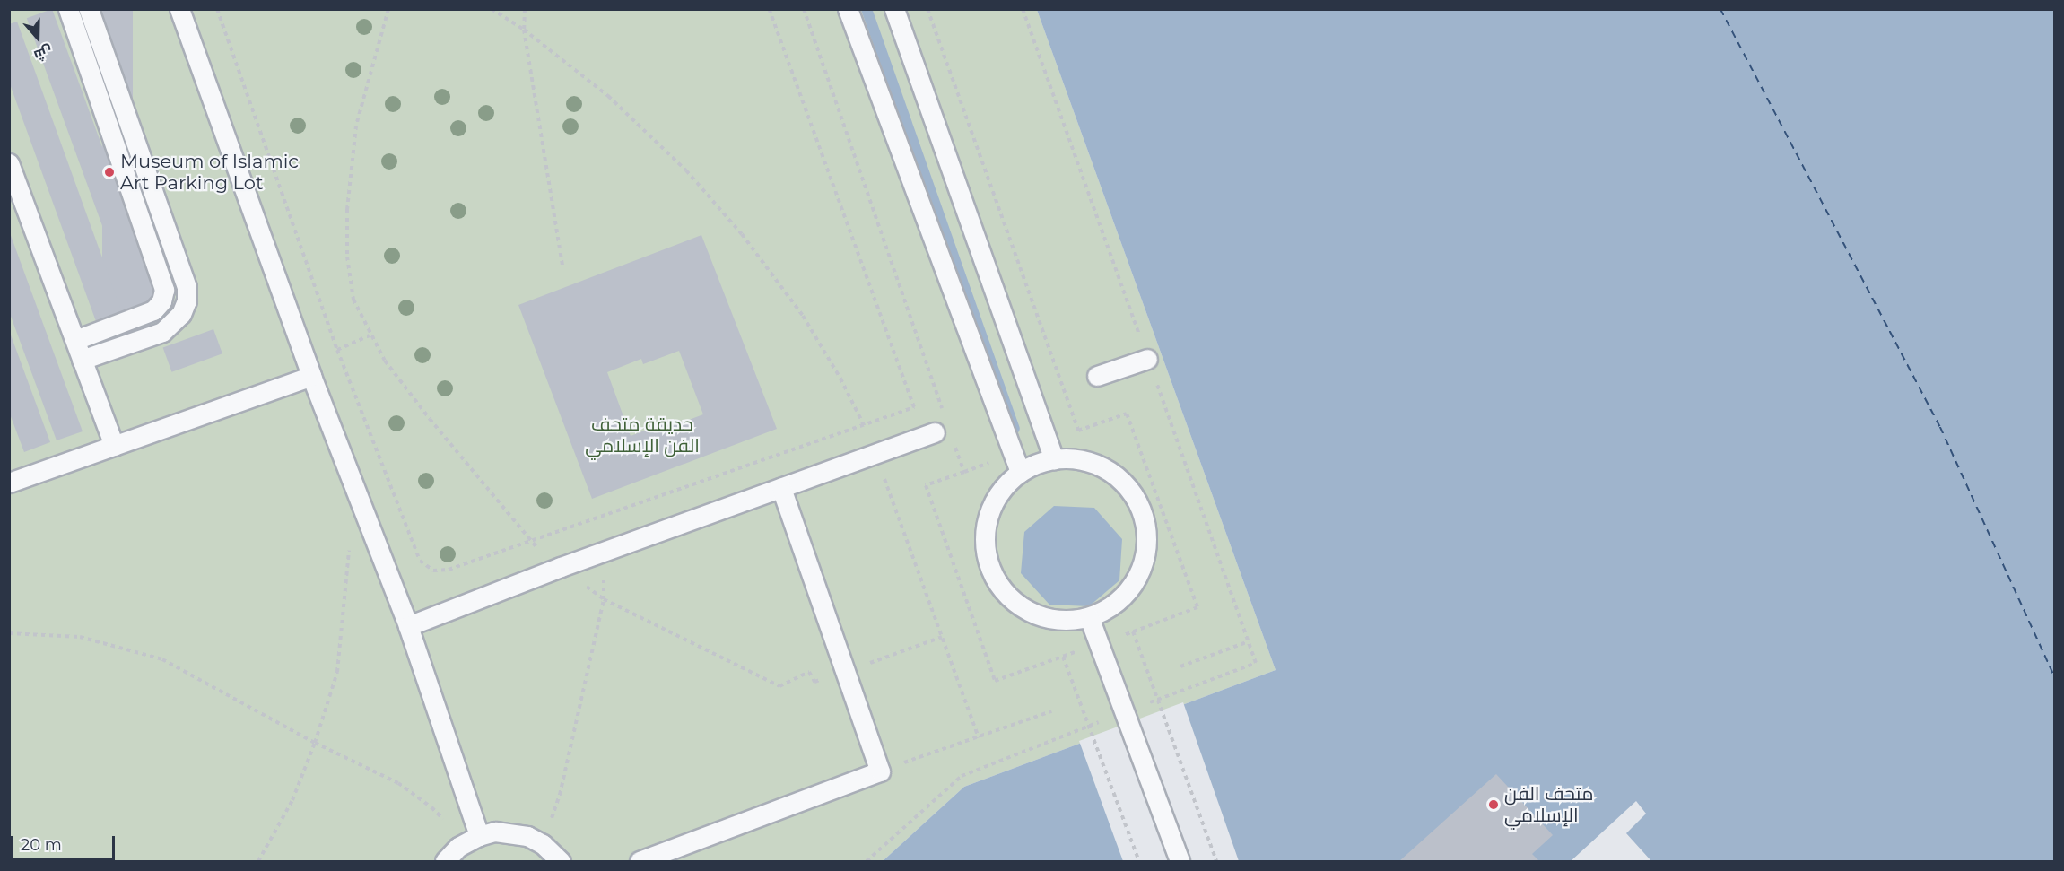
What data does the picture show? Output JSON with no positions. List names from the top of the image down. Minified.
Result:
{"parks":["حديقة متحف الفن الإسلامي"],"places":["Museum of Islamic Art Parking Lot","متحف الفن الإسلامي"],"scale_bar":"20 m","north":"bottom"}
